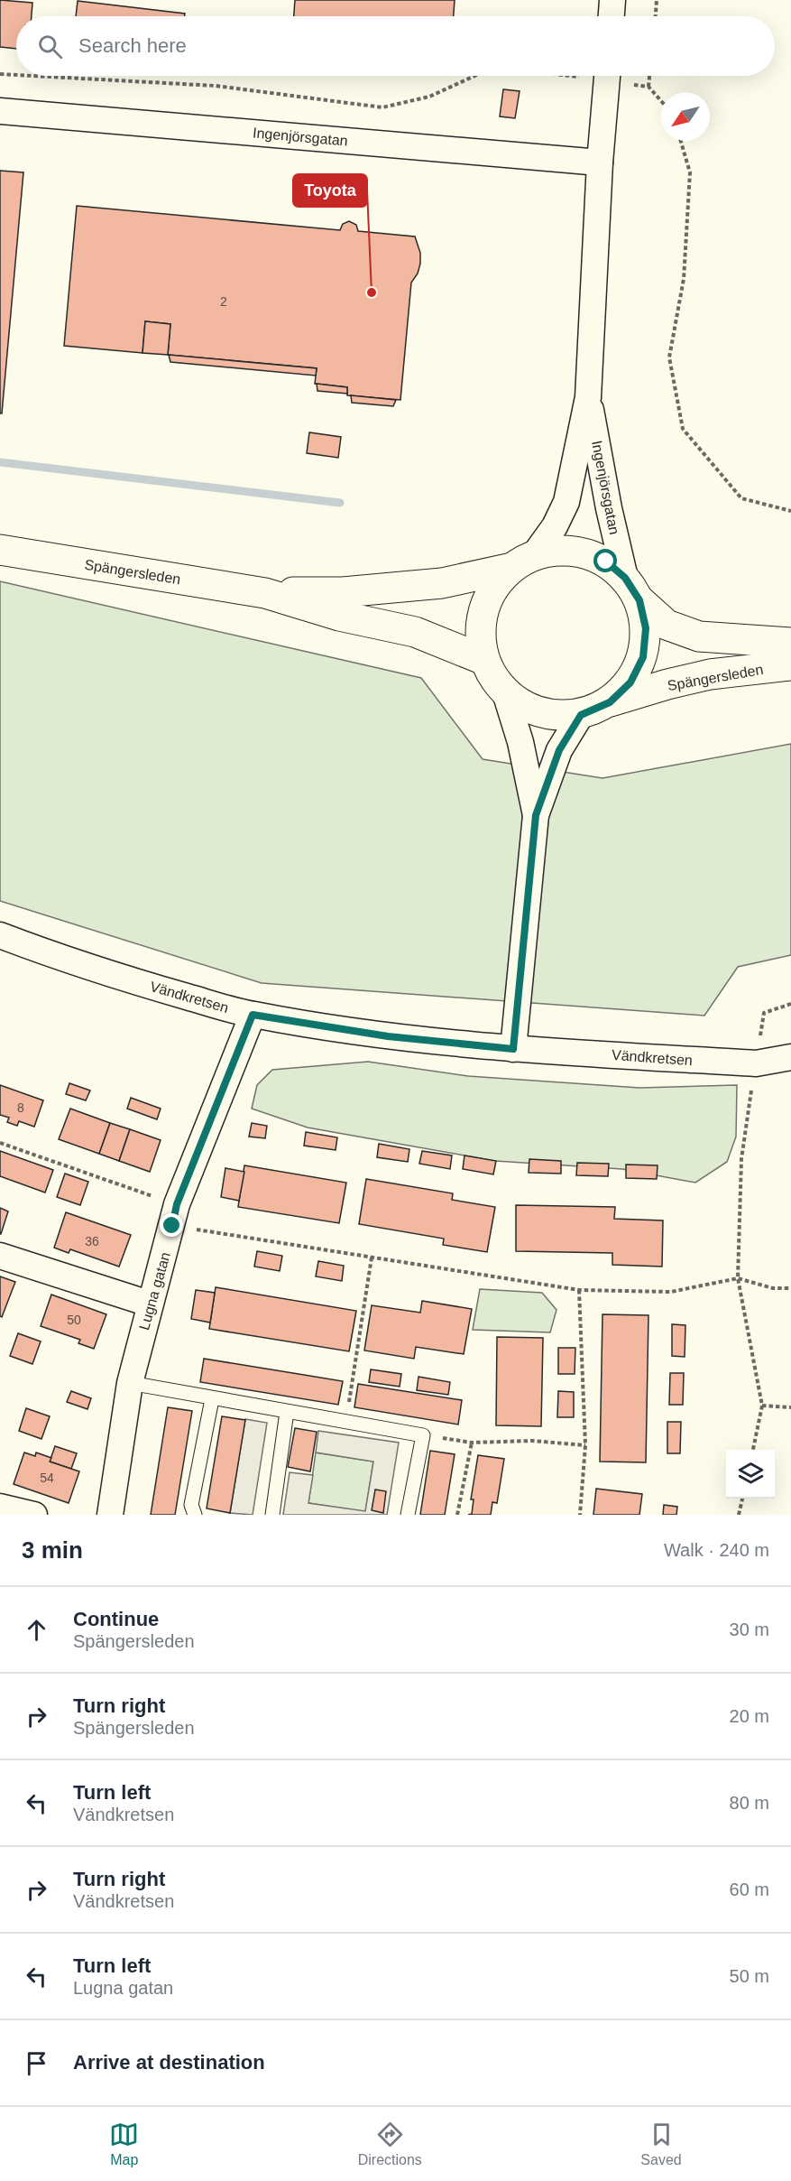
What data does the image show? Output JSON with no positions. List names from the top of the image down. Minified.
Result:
{"streets":{"main road":["Spängersleden"],"street":["Ingenjörsgatan","Vändkretsen","Lugna gatan"]},"crossings":[["Ingenjörsgatan","Spängersleden"],["Vändkretsen","Lugna gatan"]],"places":["Toyota"],"house_numbers":["2","8","36","50","54"],"north":"bottom left","page":{"search":"Search here","heading":["3 min","Walk · 240 m"],"list":[["Continue","Spängersleden","30 m"],["Turn right","Spängersleden","20 m"],["Turn left","Vändkretsen","80 m"],["Turn right","Vändkretsen","60 m"],["Turn left","Lugna gatan","50 m"],"Arrive at destination"],"nav":["Map","Directions","Saved"]}}
